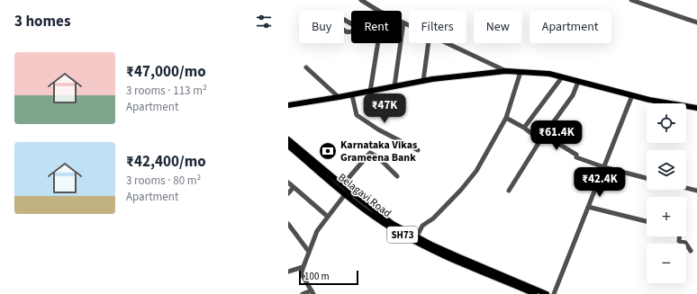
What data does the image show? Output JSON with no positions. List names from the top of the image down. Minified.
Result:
{"streets":{"main road":["Belagavi Road","SH73"]},"places":{"bank":["Karnataka Vikas Grameena Bank"]},"scale_bar":"100 m","page":{"heading":"3 homes","chip":["Buy","Rent","Filters","New","Apartment"],"list":[{"name":"₹47,000/mo","note":"3 rooms · 113 m² · Apartment"},{"name":"₹42,400/mo","note":"3 rooms · 80 m² · Apartment"}],"price":["₹47K","₹61.4K","₹42.4K"],"map_buttons":["+","−"],"scale":"100 m"}}
